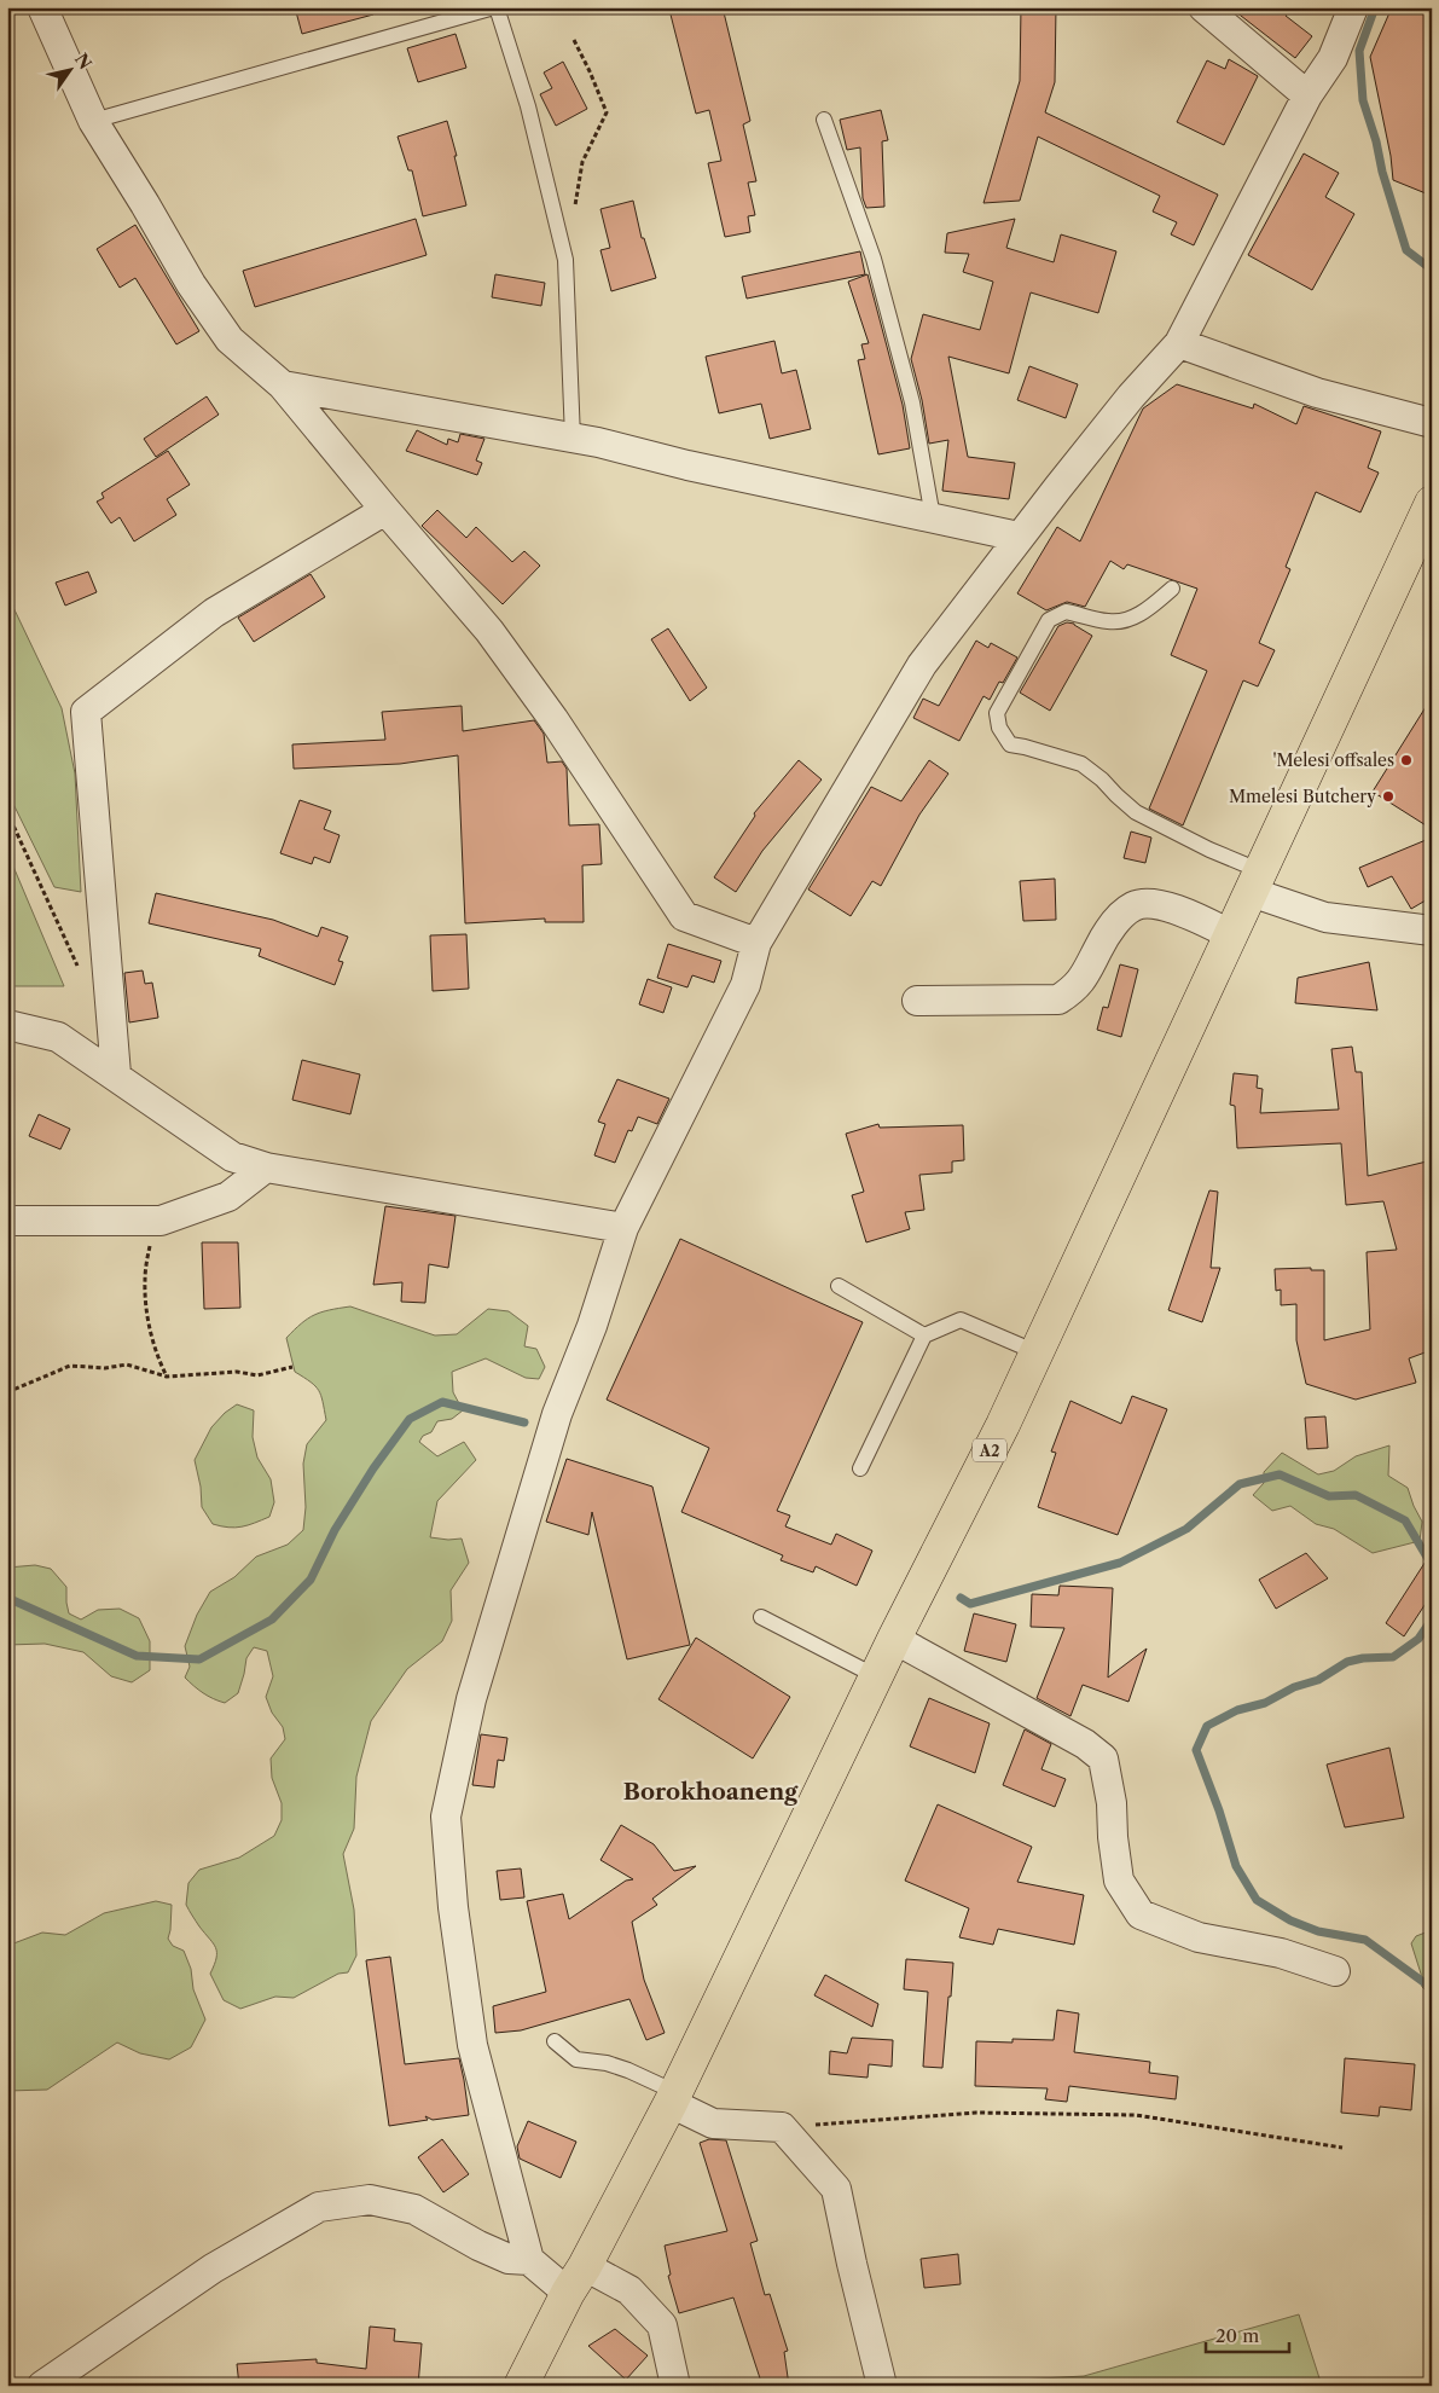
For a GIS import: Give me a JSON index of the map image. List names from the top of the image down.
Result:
{
  "streets": {
    "main road": ["A2"]
  },
  "districts": ["Borokhoaneng"],
  "places": ["'Melesi offsales", "Mmelesi Butchery"],
  "scale_bar": "20 m",
  "north": "top right"
}
